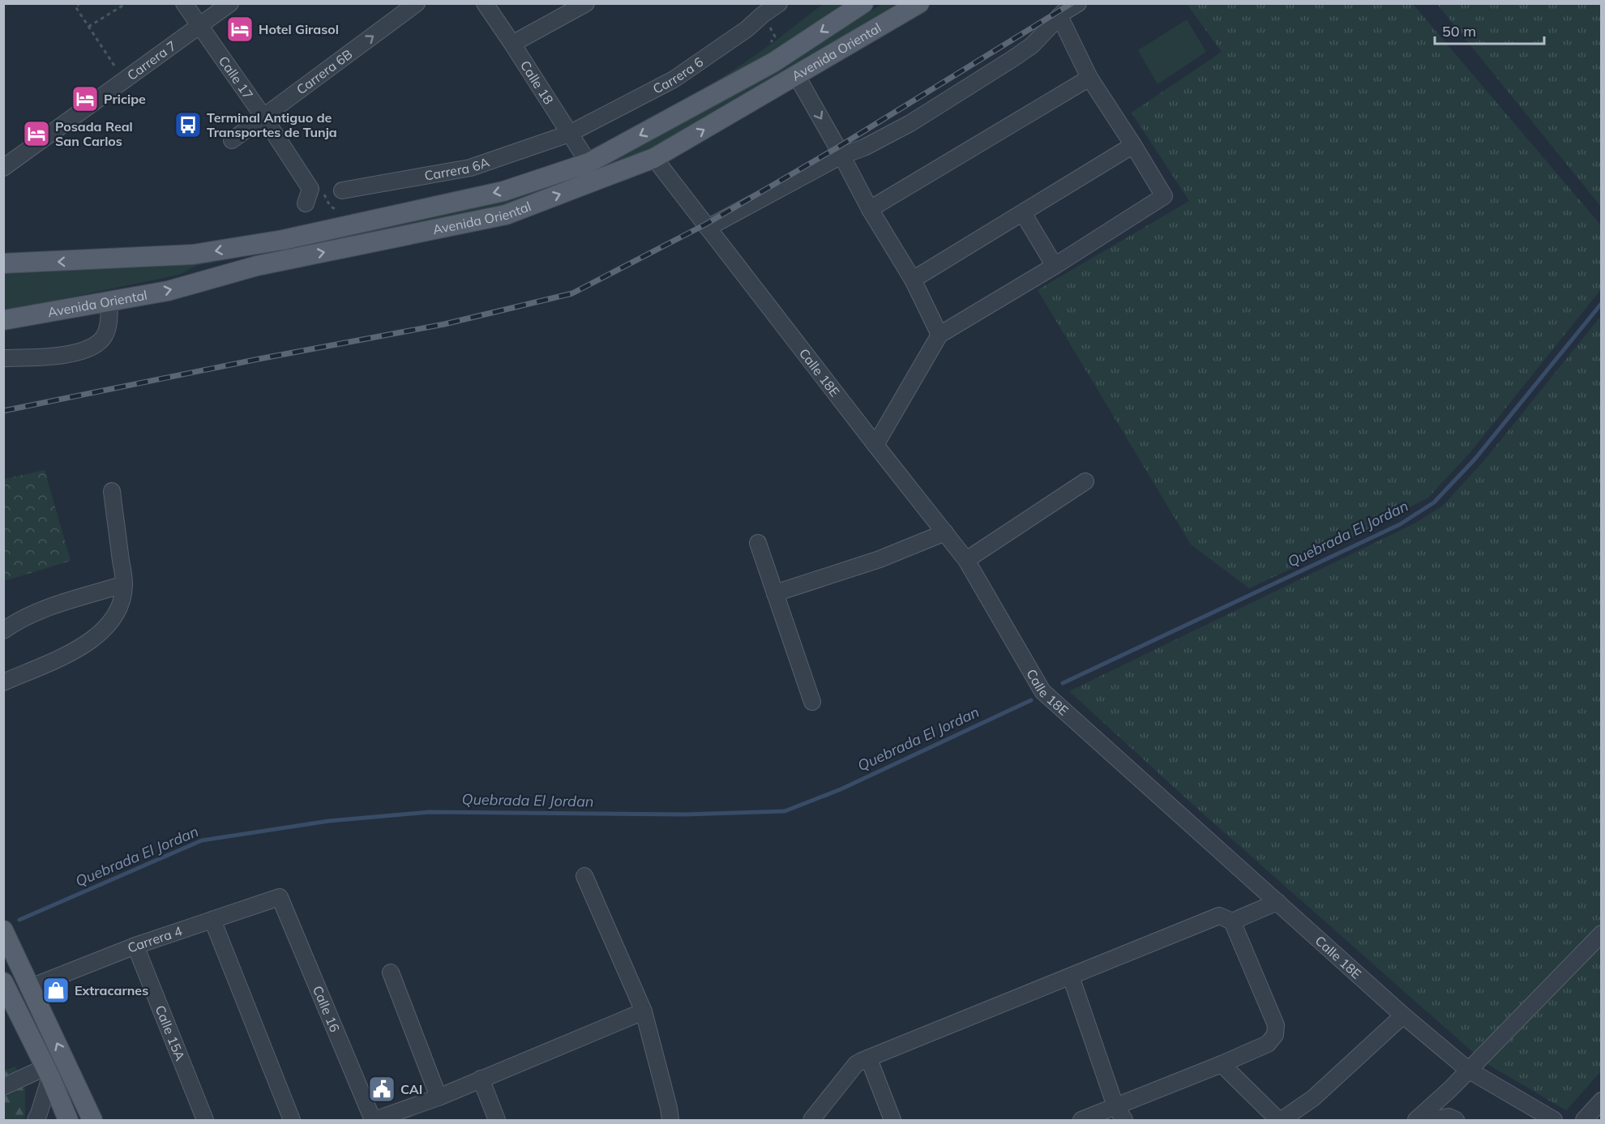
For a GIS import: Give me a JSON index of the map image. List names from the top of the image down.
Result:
{
  "streets": {
    "main road": ["Avenida Oriental"],
    "street": [
      "Carrera 7",
      "Carrera 6B",
      "Carrera 6",
      "Calle 17",
      "Calle 18",
      "Carrera 6A",
      "Calle 18E",
      "Carrera 4",
      "Calle 16",
      "Calle 15A"
    ]
  },
  "crossings": [
    ["Avenida Oriental", "Calle 18"],
    ["Avenida Oriental", "Calle 18E"],
    ["Carrera 7", "Calle 17"],
    ["Carrera 6B", "Calle 17"],
    ["Carrera 6", "Calle 18"],
    ["Carrera 6", "Carrera 6A"],
    ["Calle 18", "Carrera 6A"],
    ["Carrera 4", "Calle 16"],
    ["Carrera 4", "Calle 15A"]
  ],
  "one_way": ["Carrera 6B"],
  "water": ["Quebrada El Jordan"],
  "places": {
    "hotel": ["Hotel Girasol", "Pricipe", "Posada Real San Carlos"],
    "bus stop": ["Terminal Antiguo de Transportes de Tunja"],
    "shop": ["Extracarnes"],
    "public building": ["CAI"]
  },
  "scale_bar": "50 m"
}
